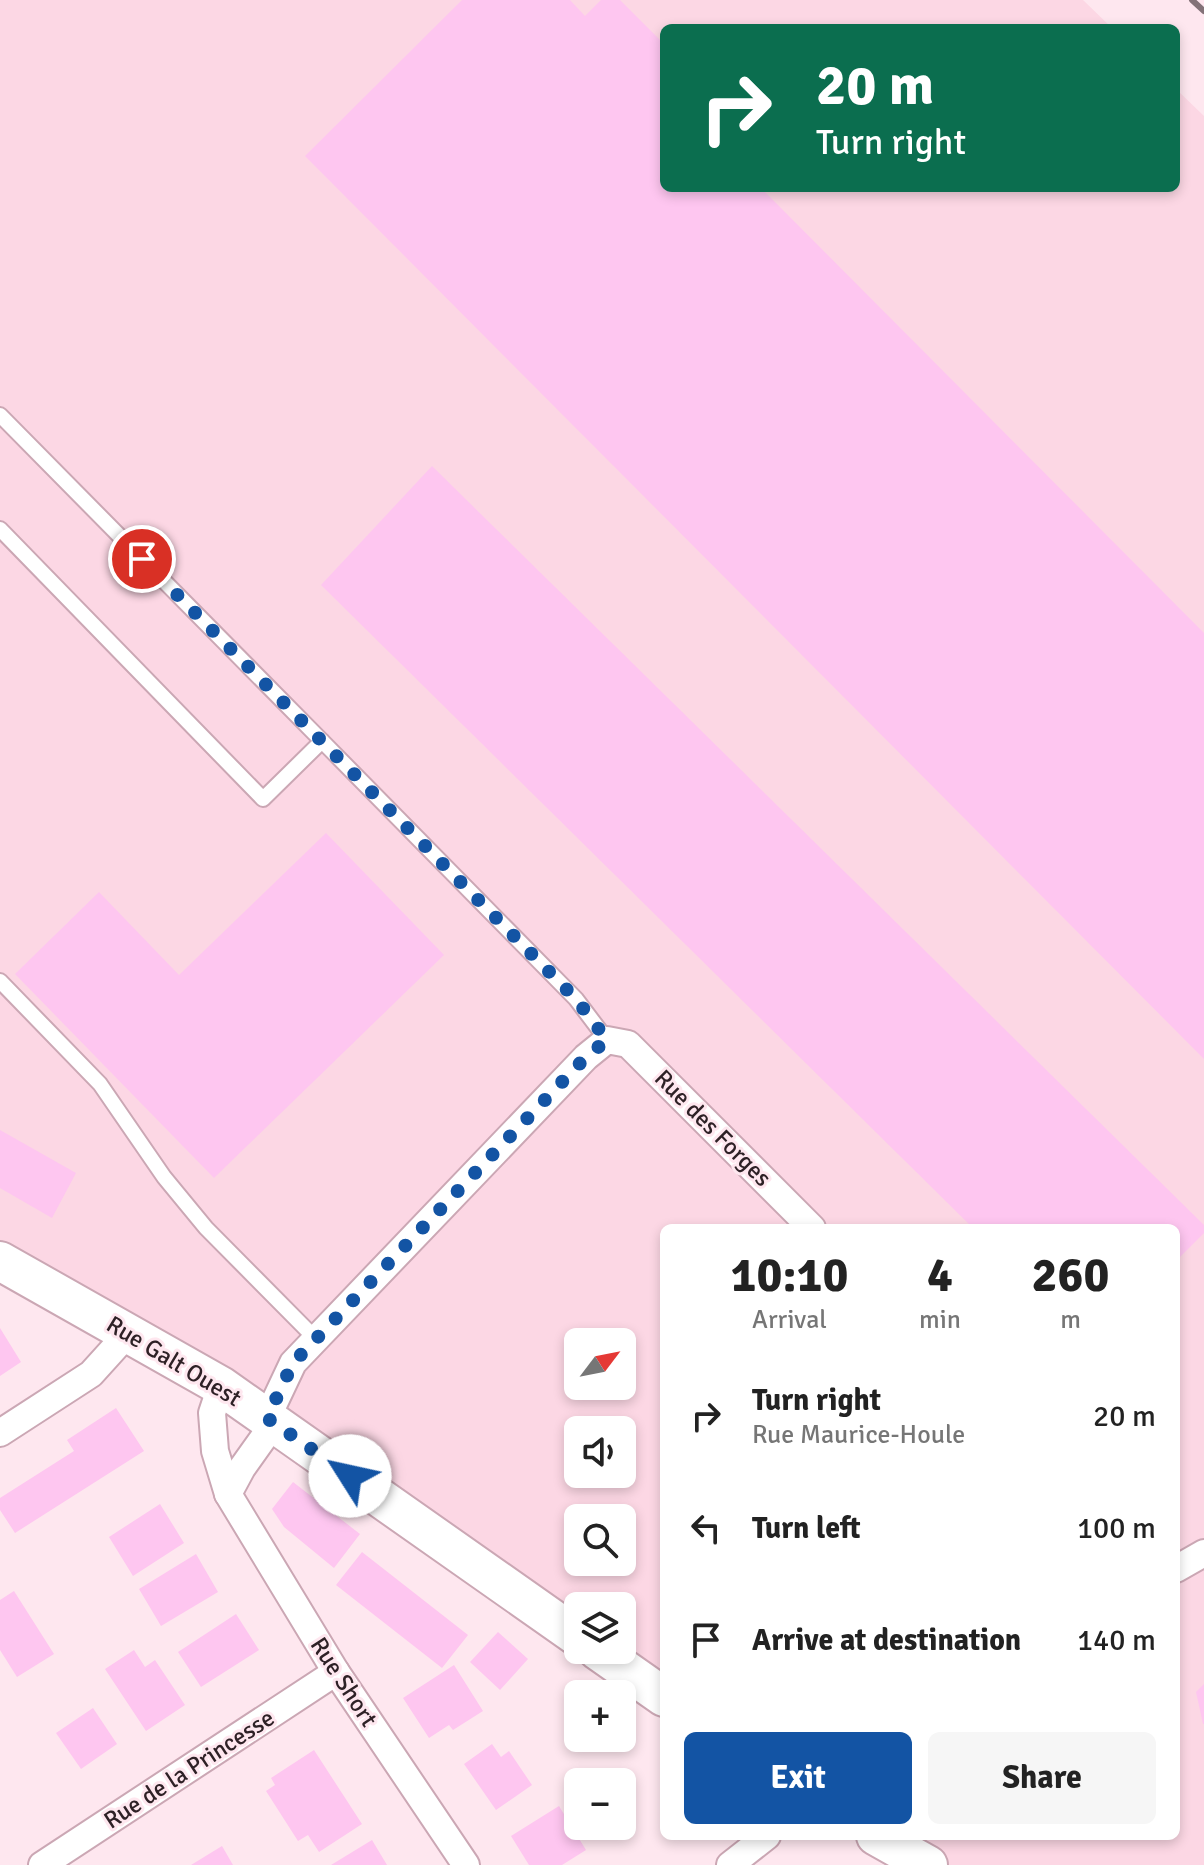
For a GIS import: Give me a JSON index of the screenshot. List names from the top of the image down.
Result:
{
  "streets": {
    "main road": ["Rue Galt Ouest"],
    "street": ["Rue des Forges", "Rue Short", "Rue de la Princesse"]
  },
  "crossings": [
    ["Rue Galt Ouest", "Rue Short"],
    ["Rue Short", "Rue de la Princesse"]
  ],
  "north": "top right",
  "page": {
    "turn": ["20 m", "Turn right"],
    "eta": [
      "10:10",
      "Arrival",
      "4",
      "min",
      "260",
      "m"
    ],
    "map_buttons": ["+", "−"],
    "list": [
      {
        "name": "Turn right",
        "note": "Rue Maurice-Houle",
        "value": "20 m"
      },
      {
        "name": "Turn left",
        "value": "100 m"
      },
      {
        "name": "Arrive at destination",
        "value": "140 m"
      }
    ],
    "buttons": ["Exit", "Share"]
  }
}
